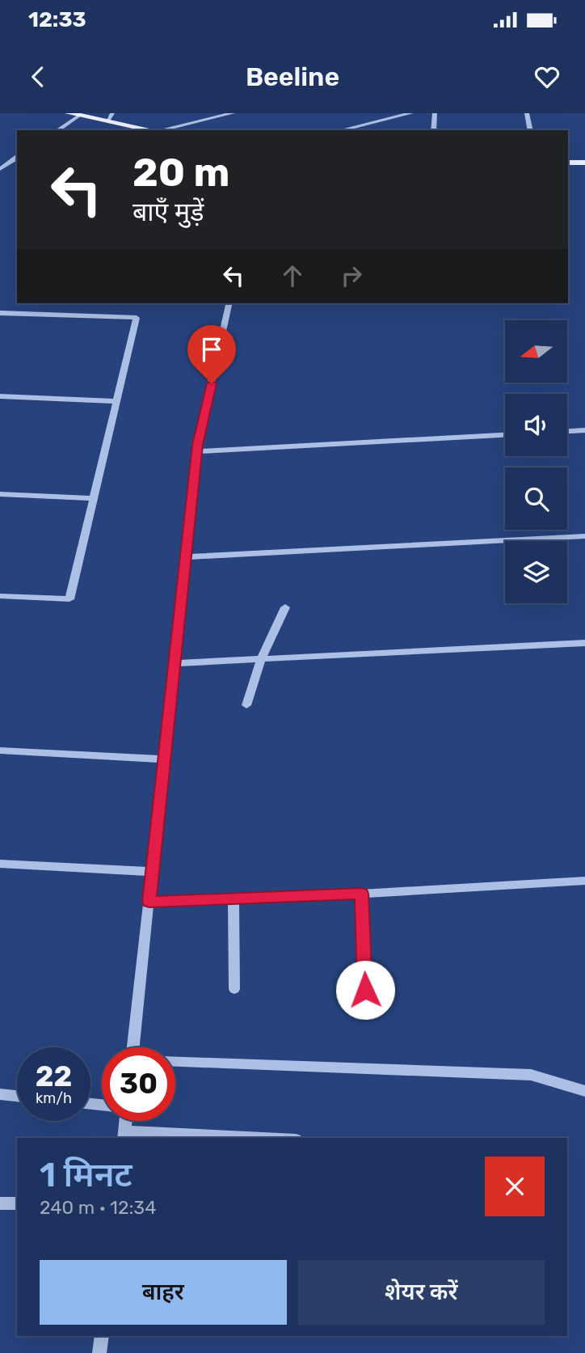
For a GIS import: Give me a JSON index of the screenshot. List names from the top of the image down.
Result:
{
  "north": "left",
  "page": {
    "status": "12:33",
    "header": "Beeline",
    "turn": ["20 m", "बाएँ मुड़ें"],
    "speed": "22 km/h",
    "limit": "30",
    "heading": ["1 मिनट", "240 m · 12:34"],
    "buttons": ["बाहर", "शेयर करें"]
  }
}
